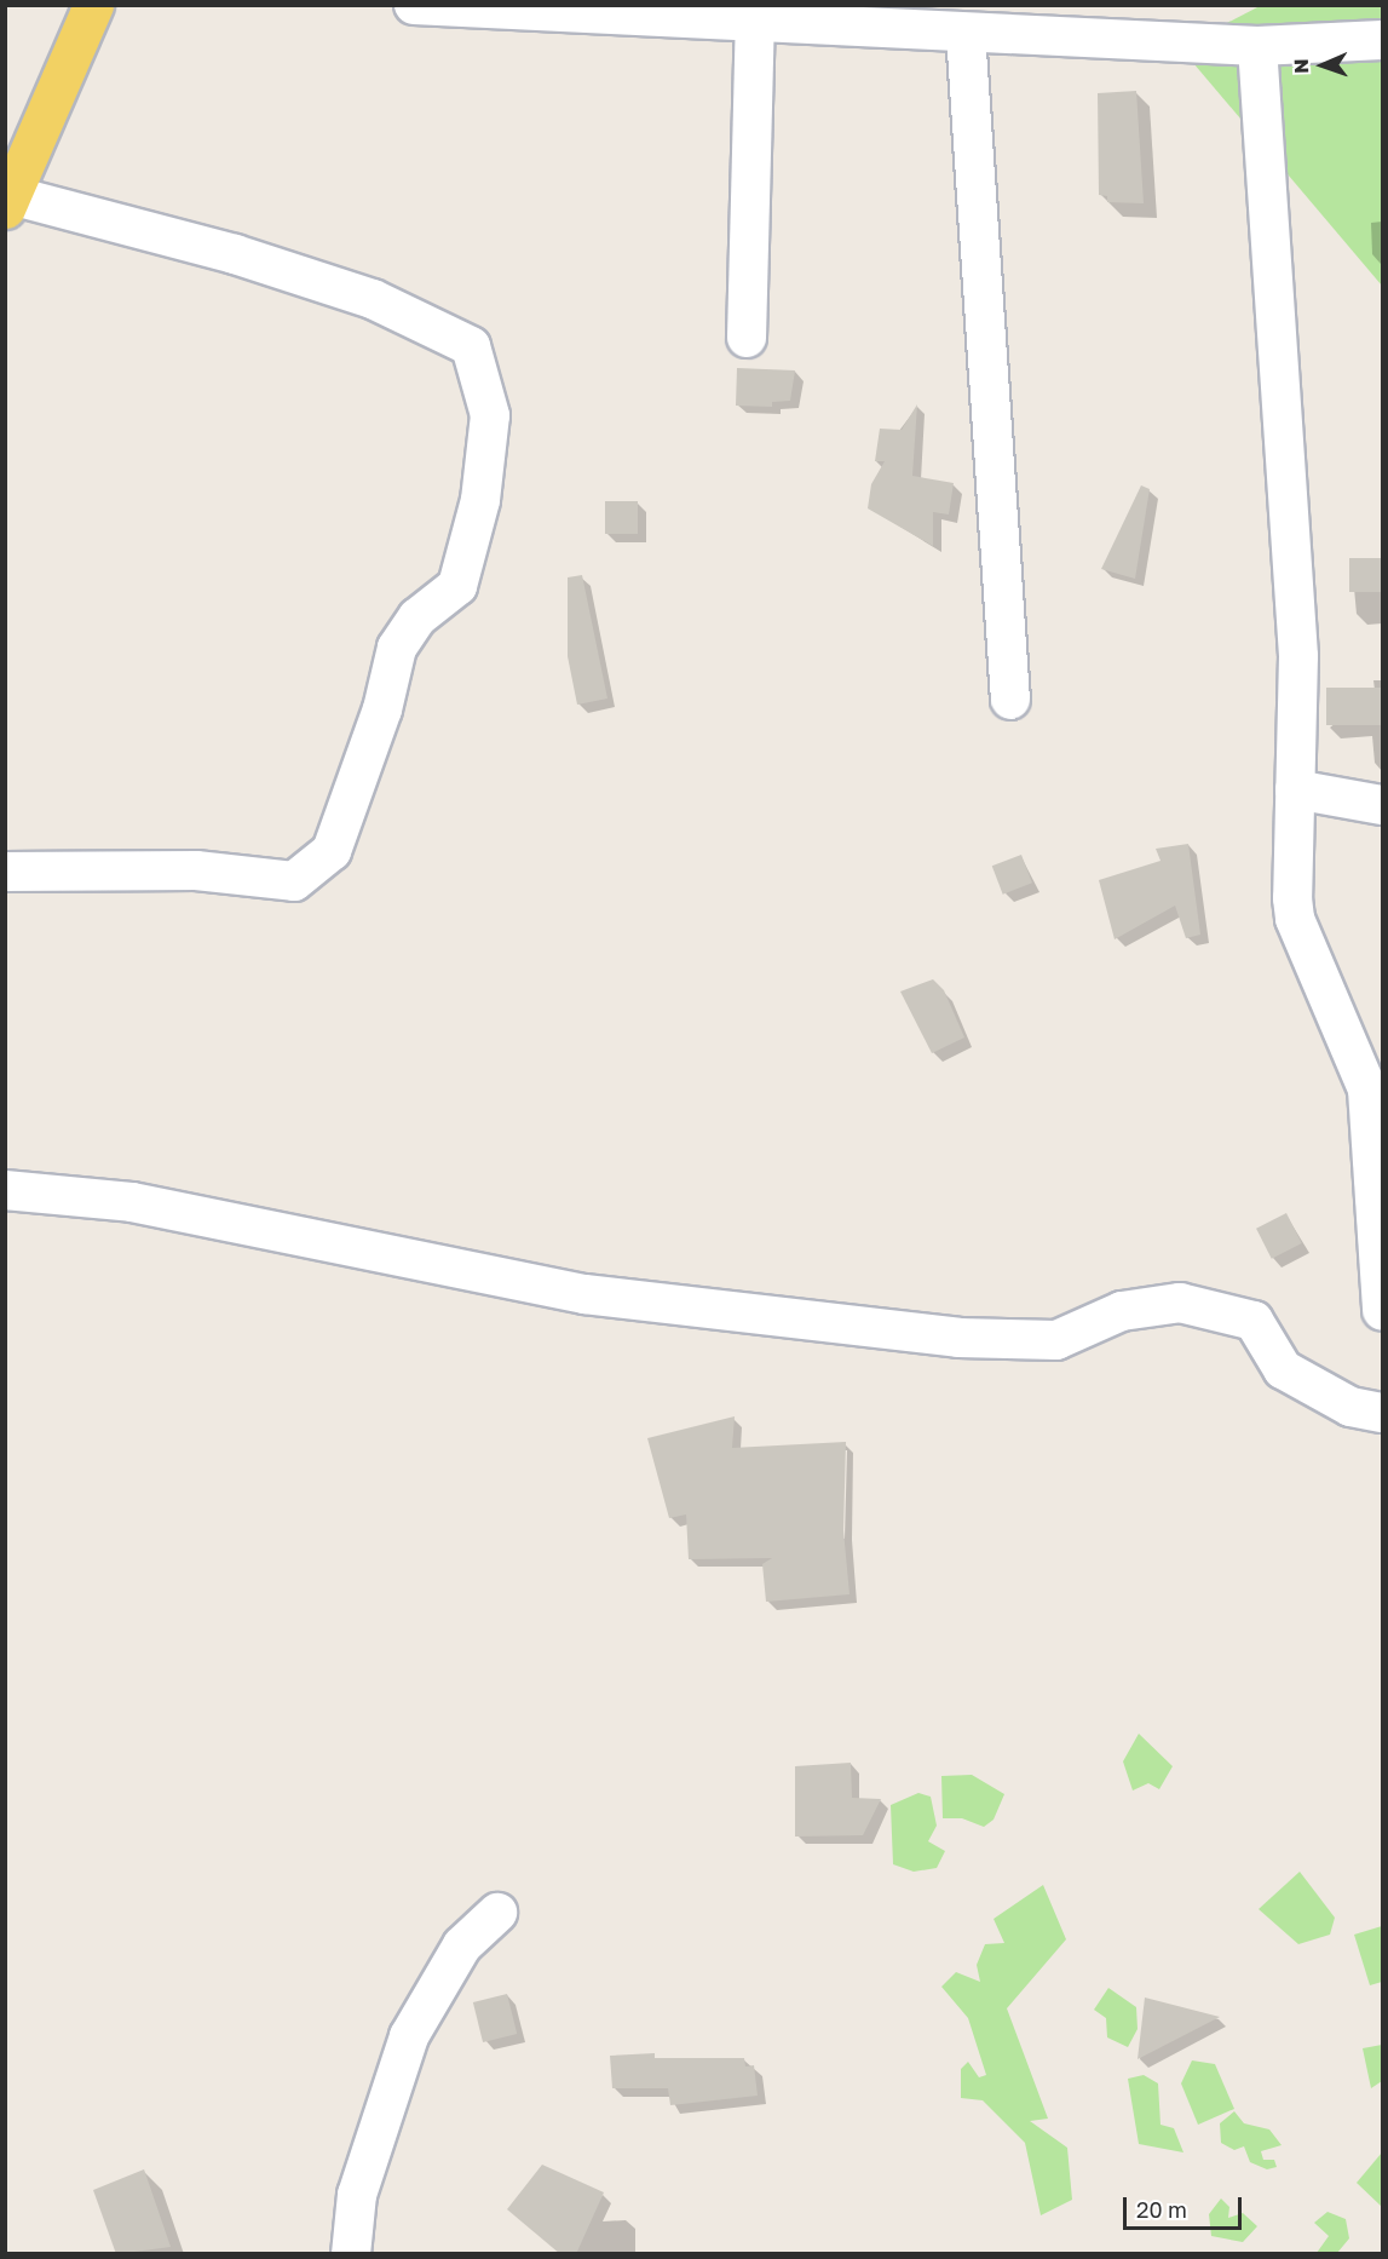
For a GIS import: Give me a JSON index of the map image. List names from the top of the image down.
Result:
{
  "scale_bar": "20 m",
  "north": "left"
}
